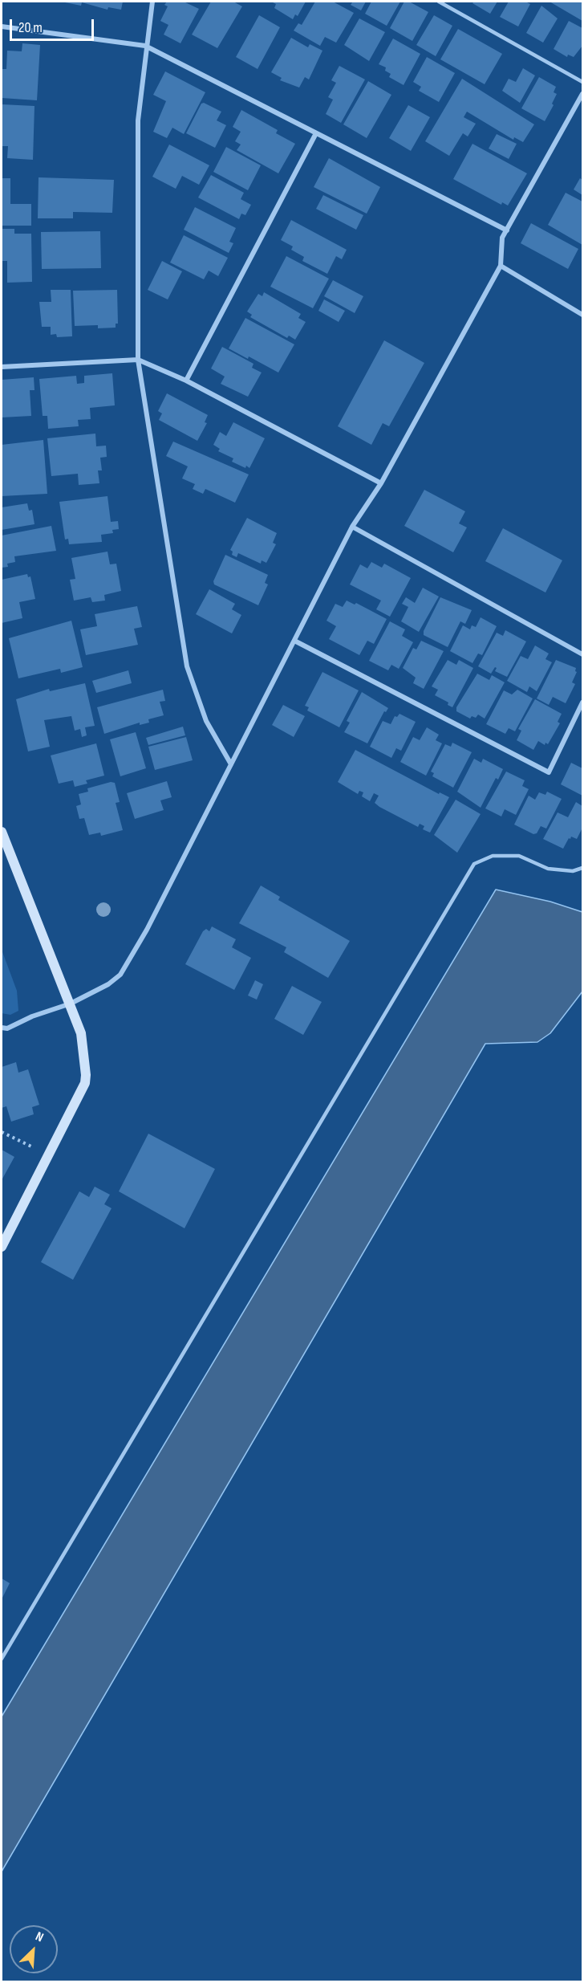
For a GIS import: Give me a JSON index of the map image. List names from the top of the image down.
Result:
{
  "scale_bar": "20 m",
  "north": "top right"
}
